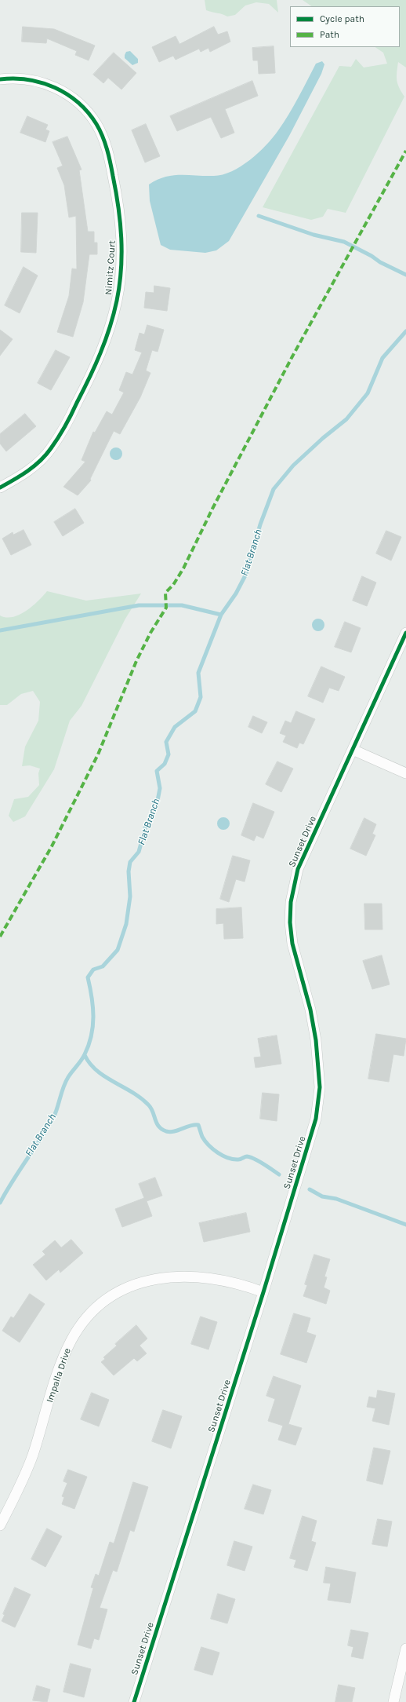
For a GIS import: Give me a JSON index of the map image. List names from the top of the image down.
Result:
{
  "streets": {
    "street": ["Nimitz Court", "Sunset Drive", "Impalla Drive"]
  },
  "crossings": [
    ["Sunset Drive", "Impalla Drive"]
  ],
  "water": ["Flat Branch"],
  "legend": ["Cycle path", "Path"]
}
